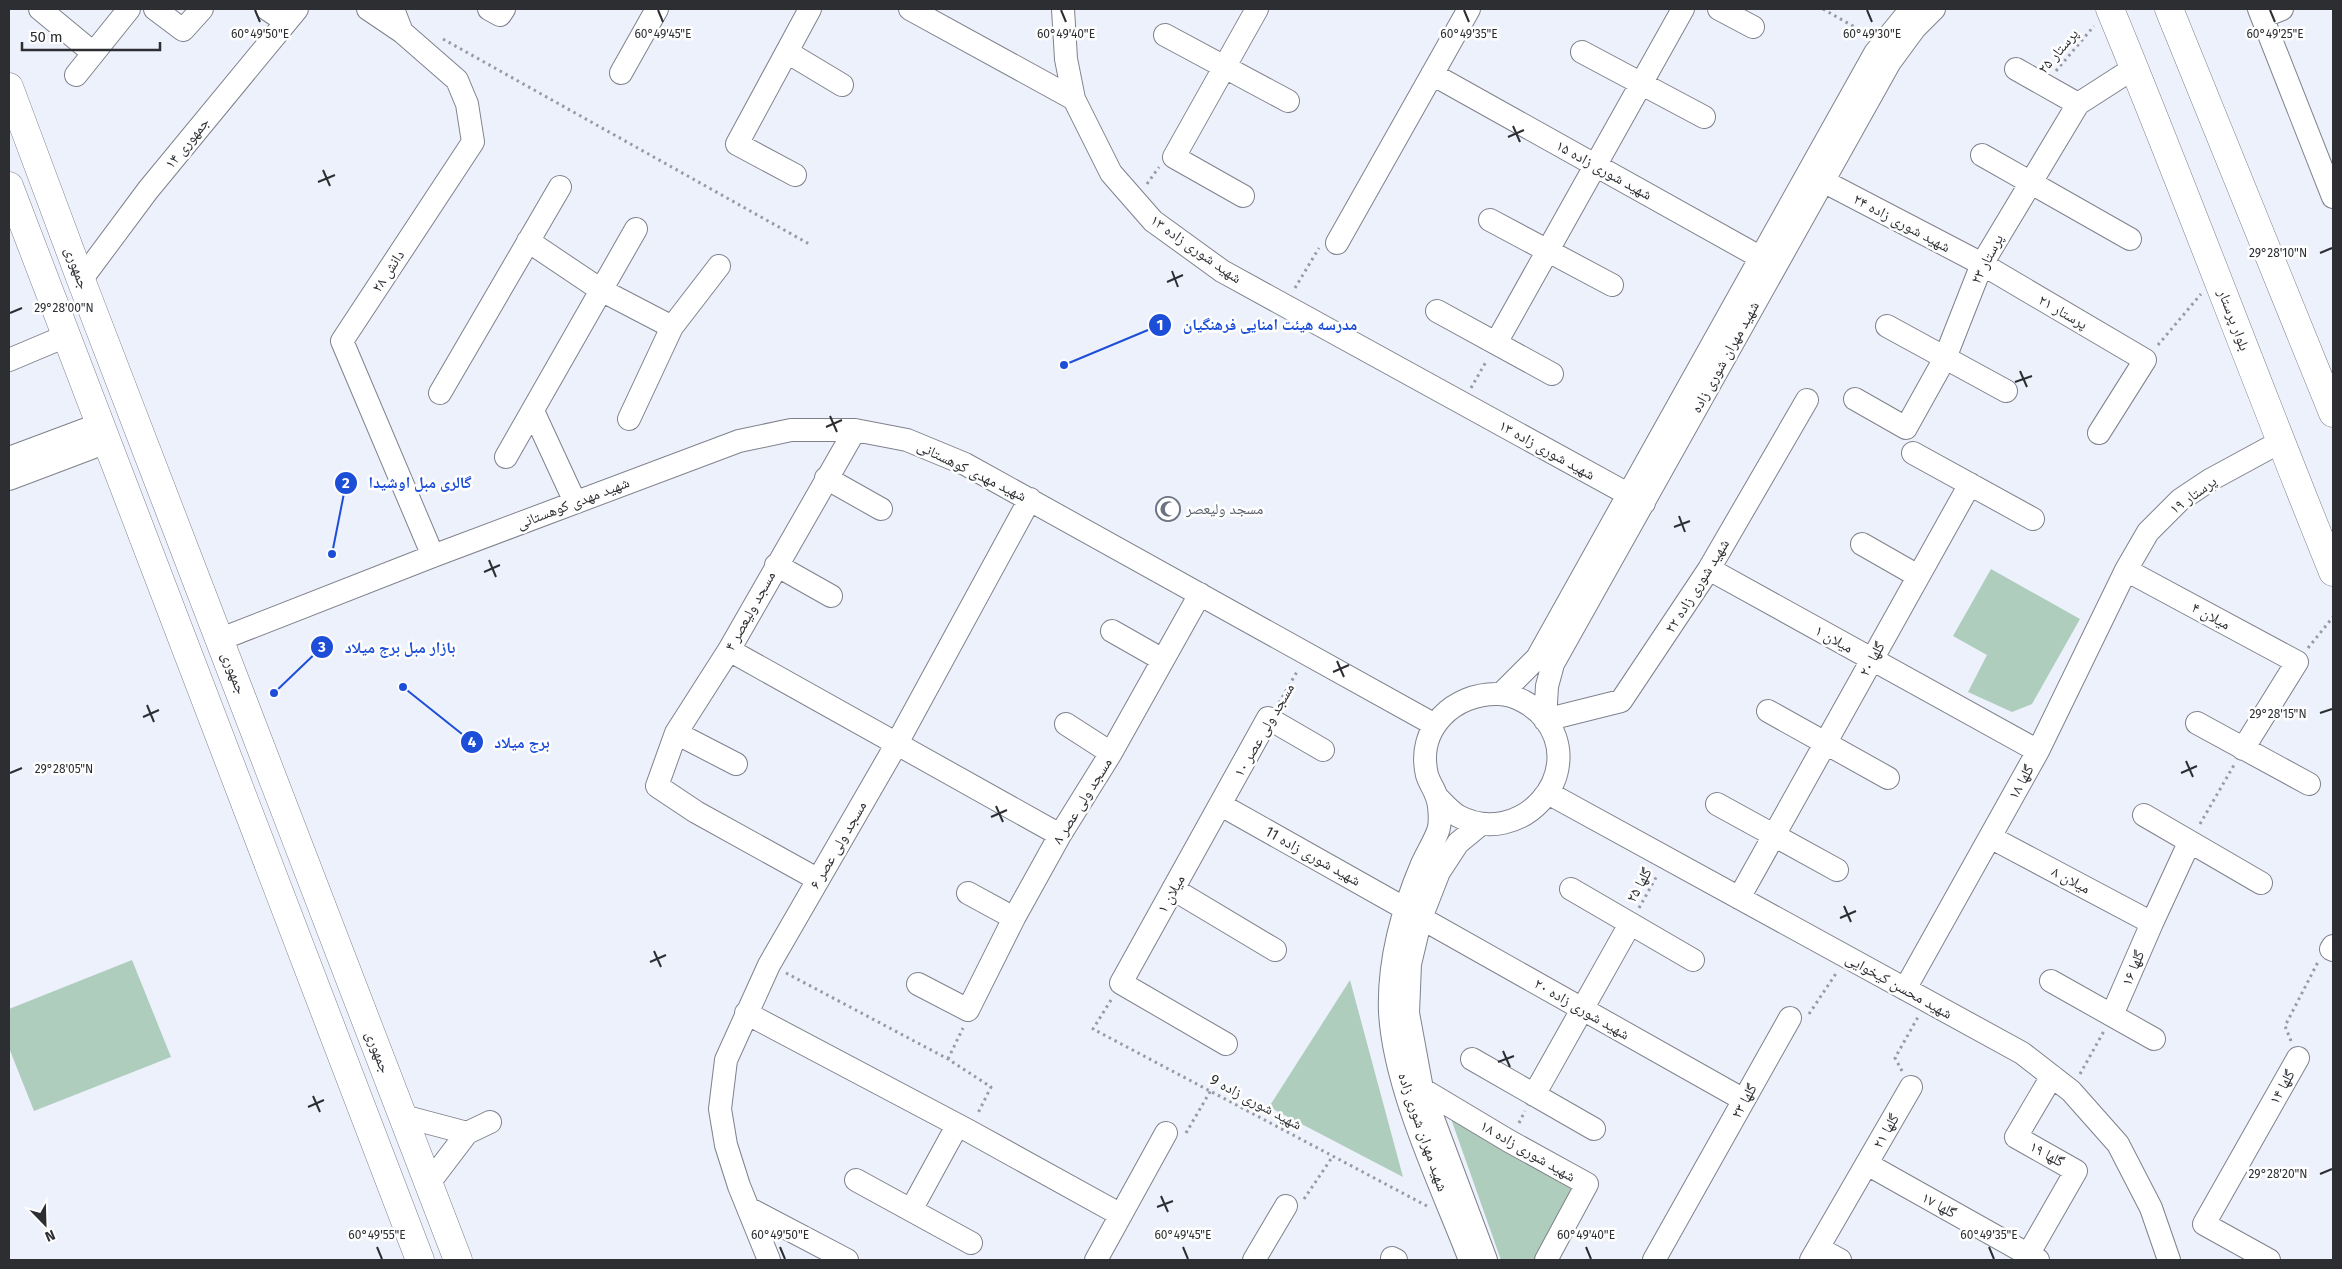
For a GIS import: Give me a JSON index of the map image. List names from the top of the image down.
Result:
{
  "streets": {
    "main road": ["جمهوری", "بلوار پرستار"],
    "street": [
      "جمهوری ۱۴",
      "شهید شوری زاده ۱۵",
      "شهید شوری زاده ۲۴",
      "شهید شوری زاده ۱۳",
      "پرستار ۲۳",
      "دانش ۲۸",
      "پرستار ۲۱",
      "شهید مهران شوری زاده",
      "شهید مهدی کوهستانی",
      "پرستار ۱۹",
      "شهید شوری زاده ۲۲",
      "مسجد ولیعصر ۴",
      "میلان ۴",
      "میلان ۱",
      "گلها ۲۰",
      "مسجد ولی عصر ۱۰",
      "گلها ۱۸",
      "مسجد ولی عصر ۸",
      "مسجد ولی عصر ۶",
      "شهید شوری زاده 11",
      "میلان ۸",
      "گلها ۱۶",
      "شهید محسن کیخوایی",
      "شهید شوری زاده ۲۰",
      "گلها ۱۴",
      "گلها ۲۳",
      "گلها ۲۱",
      "شهید شوری زاده ۱۸",
      "گلها ۱۹",
      "گلها ۱۷"
    ],
    "path": ["پرستار ۲۵", "گلها ۲۵", "شهید شوری زاده 9"]
  },
  "crossings": [
    ["پرستار ۲۵", "بلوار پرستار"],
    ["جمهوری ۱۴", "جمهوری"],
    ["شهید شوری زاده ۱۵", "شهید مهران شوری زاده"],
    ["شهید شوری زاده ۲۴", "پرستار ۲۳"],
    ["شهید شوری زاده ۲۴", "پرستار ۲۱"],
    ["شهید شوری زاده ۲۴", "شهید مهران شوری زاده"],
    ["شهید شوری زاده ۱۳", "شهید مهران شوری زاده"],
    ["پرستار ۲۳", "پرستار ۲۱"],
    ["پرستار ۲۳", "بلوار پرستار"],
    ["جمهوری", "شهید مهدی کوهستانی"],
    ["دانش ۲۸", "شهید مهدی کوهستانی"],
    ["بلوار پرستار", "پرستار ۱۹"],
    ["شهید مهران شوری زاده", "شهید مهدی کوهستانی"],
    ["شهید مهران شوری زاده", "شهید شوری زاده ۲۲"],
    ["شهید مهران شوری زاده", "شهید شوری زاده 11"],
    ["شهید مهران شوری زاده", "شهید محسن کیخوایی"],
    ["شهید مهران شوری زاده", "شهید شوری زاده ۲۰"],
    ["شهید مهران شوری زاده", "شهید شوری زاده 9"],
    ["شهید مهران شوری زاده", "شهید شوری زاده ۱۸"],
    ["شهید مهدی کوهستانی", "شهید شوری زاده ۲۲"],
    ["شهید مهدی کوهستانی", "مسجد ولیعصر ۴"],
    ["شهید مهدی کوهستانی", "مسجد ولی عصر ۱۰"],
    ["شهید مهدی کوهستانی", "مسجد ولی عصر ۸"],
    ["شهید مهدی کوهستانی", "مسجد ولی عصر ۶"],
    ["شهید مهدی کوهستانی", "شهید محسن کیخوایی"],
    ["پرستار ۱۹", "میلان ۴"],
    ["پرستار ۱۹", "گلها ۱۸"],
    ["شهید شوری زاده ۲۲", "میلان ۱"],
    ["شهید شوری زاده ۲۲", "شهید محسن کیخوایی"],
    ["مسجد ولیعصر ۴", "مسجد ولی عصر ۶"],
    ["میلان ۴", "گلها ۱۸"],
    ["میلان ۱", "گلها ۲۰"],
    ["میلان ۱", "مسجد ولی عصر ۱۰"],
    ["میلان ۱", "گلها ۱۸"],
    ["میلان ۱", "شهید شوری زاده 11"],
    ["میلان ۱", "شهید شوری زاده 9"],
    ["گلها ۲۰", "شهید محسن کیخوایی"],
    ["مسجد ولی عصر ۱۰", "شهید شوری زاده 11"],
    ["گلها ۱۸", "میلان ۸"],
    ["گلها ۱۸", "شهید محسن کیخوایی"],
    ["شهید شوری زاده 11", "شهید شوری زاده ۲۰"],
    ["میلان ۸", "گلها ۱۶"],
    ["گلها ۲۵", "شهید محسن کیخوایی"],
    ["شهید محسن کیخوایی", "گلها ۱۹"],
    ["شهید شوری زاده ۲۰", "گلها ۲۳"],
    ["گلها ۲۱", "گلها ۱۷"],
    ["گلها ۱۹", "گلها ۱۷"]
  ],
  "places": {
    "other": [
      "مدرسه هیئت امنایی فرهنگیان",
      "گالری مبل اوشیدا",
      "برج میلاد",
      "بازار مبل برج میلاد"
    ],
    "mosque": ["مسجد ولیعصر"]
  },
  "scale_bar": "50 m",
  "north": "bottom right",
  "coordinates": [
    "60°49'50\"E",
    "60°49'45\"E",
    "60°49'40\"E",
    "60°49'35\"E",
    "60°49'30\"E",
    "60°49'25\"E",
    "29°28'10\"N",
    "29°28'00\"N",
    "29°28'15\"N",
    "29°28'05\"N",
    "29°28'20\"N",
    "60°49'55\"E"
  ]
}
